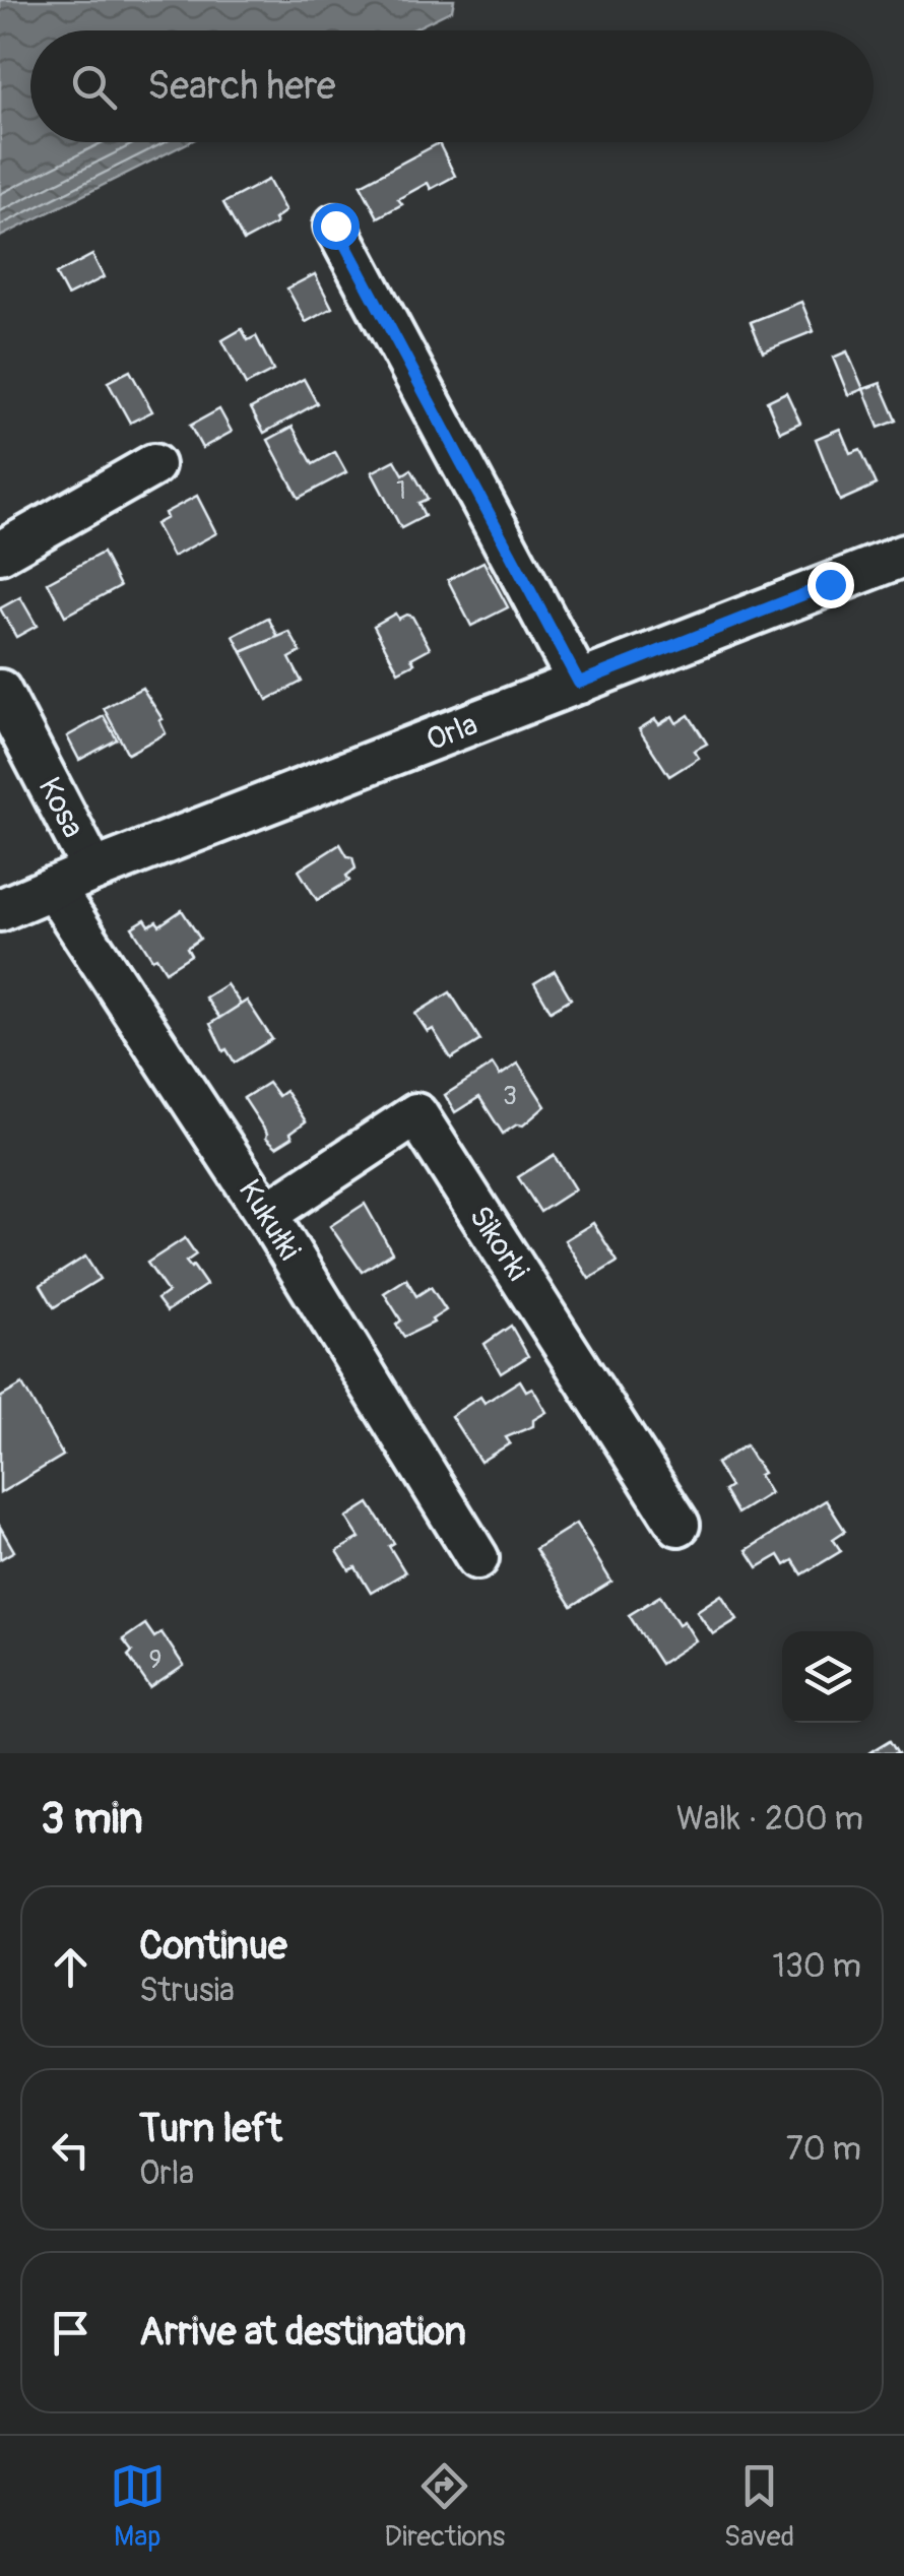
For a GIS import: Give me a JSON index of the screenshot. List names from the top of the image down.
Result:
{
  "streets": {
    "street": [
      "Orla",
      "Kosa",
      "Kukułki",
      "Sikorki"
    ]
  },
  "crossings": [
    ["Orla", "Kosa"],
    ["Orla", "Kukułki"],
    ["Kukułki", "Sikorki"]
  ],
  "house_numbers": ["1", "3", "9"],
  "page": {
    "search": "Search here",
    "heading": ["3 min", "Walk · 200 m"],
    "list": [
      ["Continue", "Strusia", "130 m"],
      ["Turn left", "Orla", "70 m"],
      "Arrive at destination"
    ],
    "nav": ["Map", "Directions", "Saved"]
  }
}
